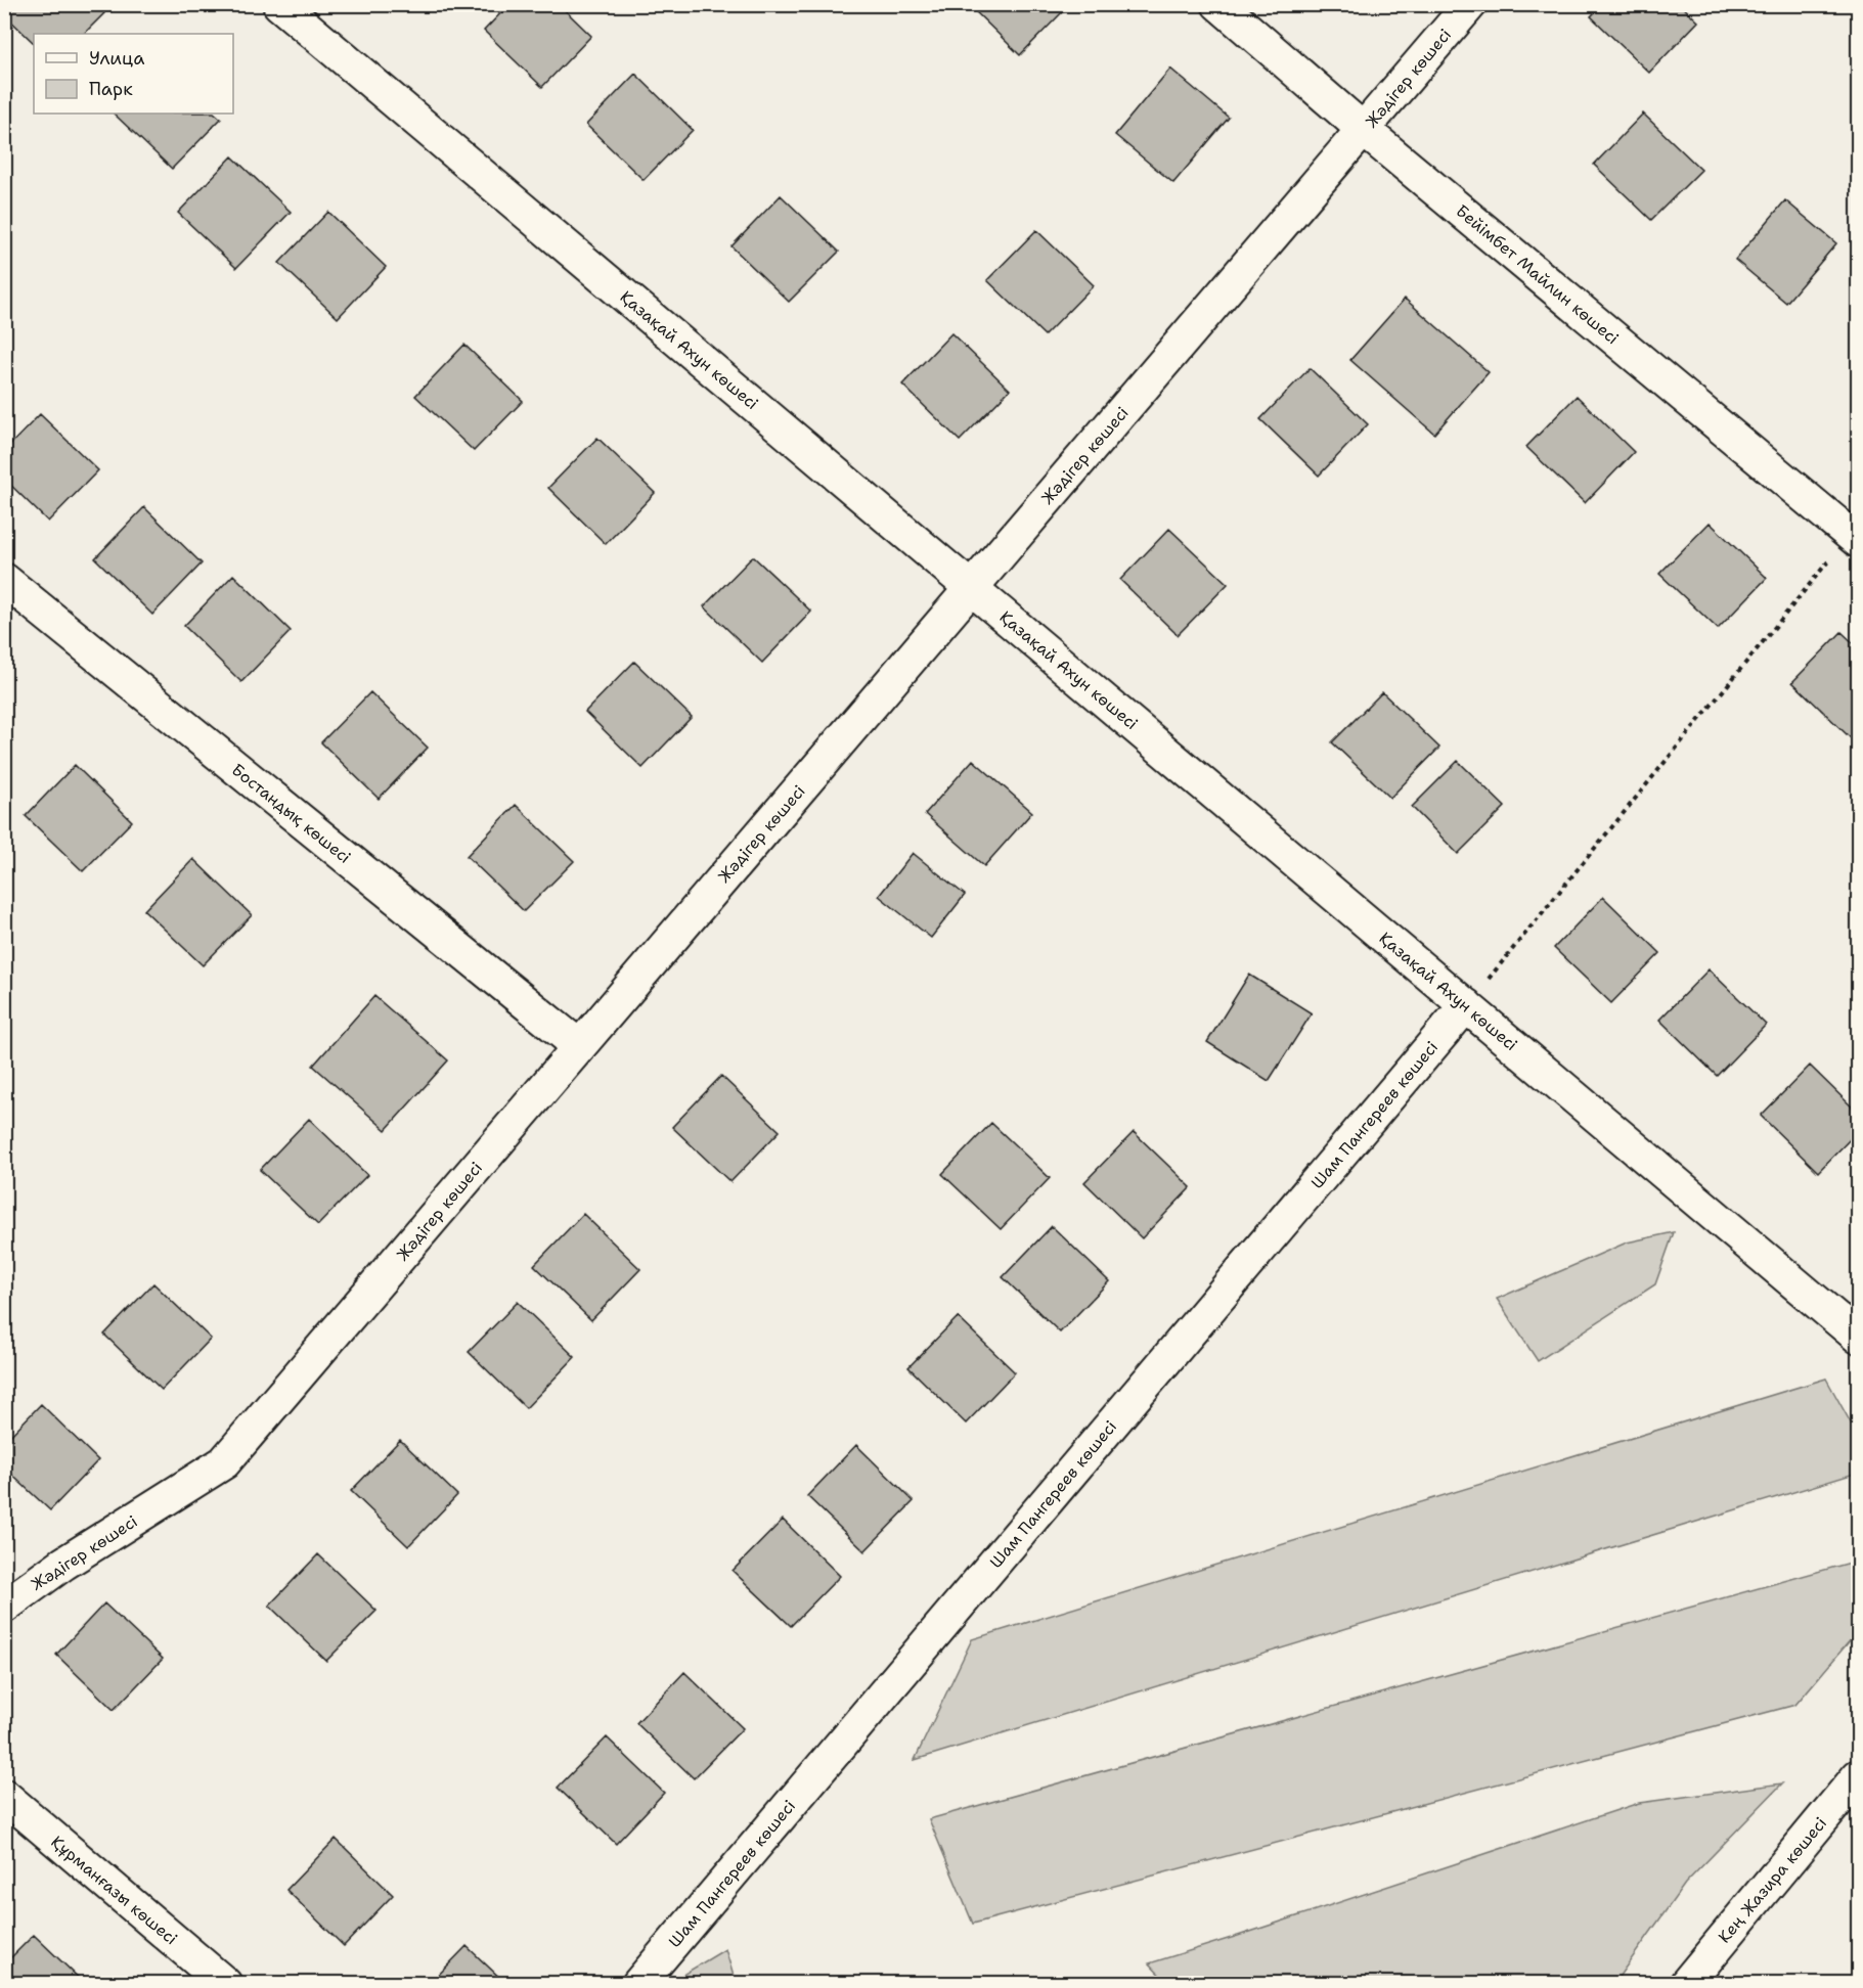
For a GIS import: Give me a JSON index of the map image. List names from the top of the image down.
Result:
{
  "streets": {
    "street": [
      "Жәдігер көшесі",
      "Бейімбет Майлин көшесі",
      "Қазақай Ахун көшесі",
      "Бостандық көшесі",
      "Шам Пангереев көшесі",
      "Кең Жазира көшесі",
      "Құрманғазы көшесі"
    ]
  },
  "crossings": [
    ["Жәдігер көшесі", "Бейімбет Майлин көшесі"],
    ["Жәдігер көшесі", "Қазақай Ахун көшесі"],
    ["Жәдігер көшесі", "Бостандық көшесі"],
    ["Қазақай Ахун көшесі", "Шам Пангереев көшесі"]
  ],
  "legend": ["Улица", "Парк"]
}
